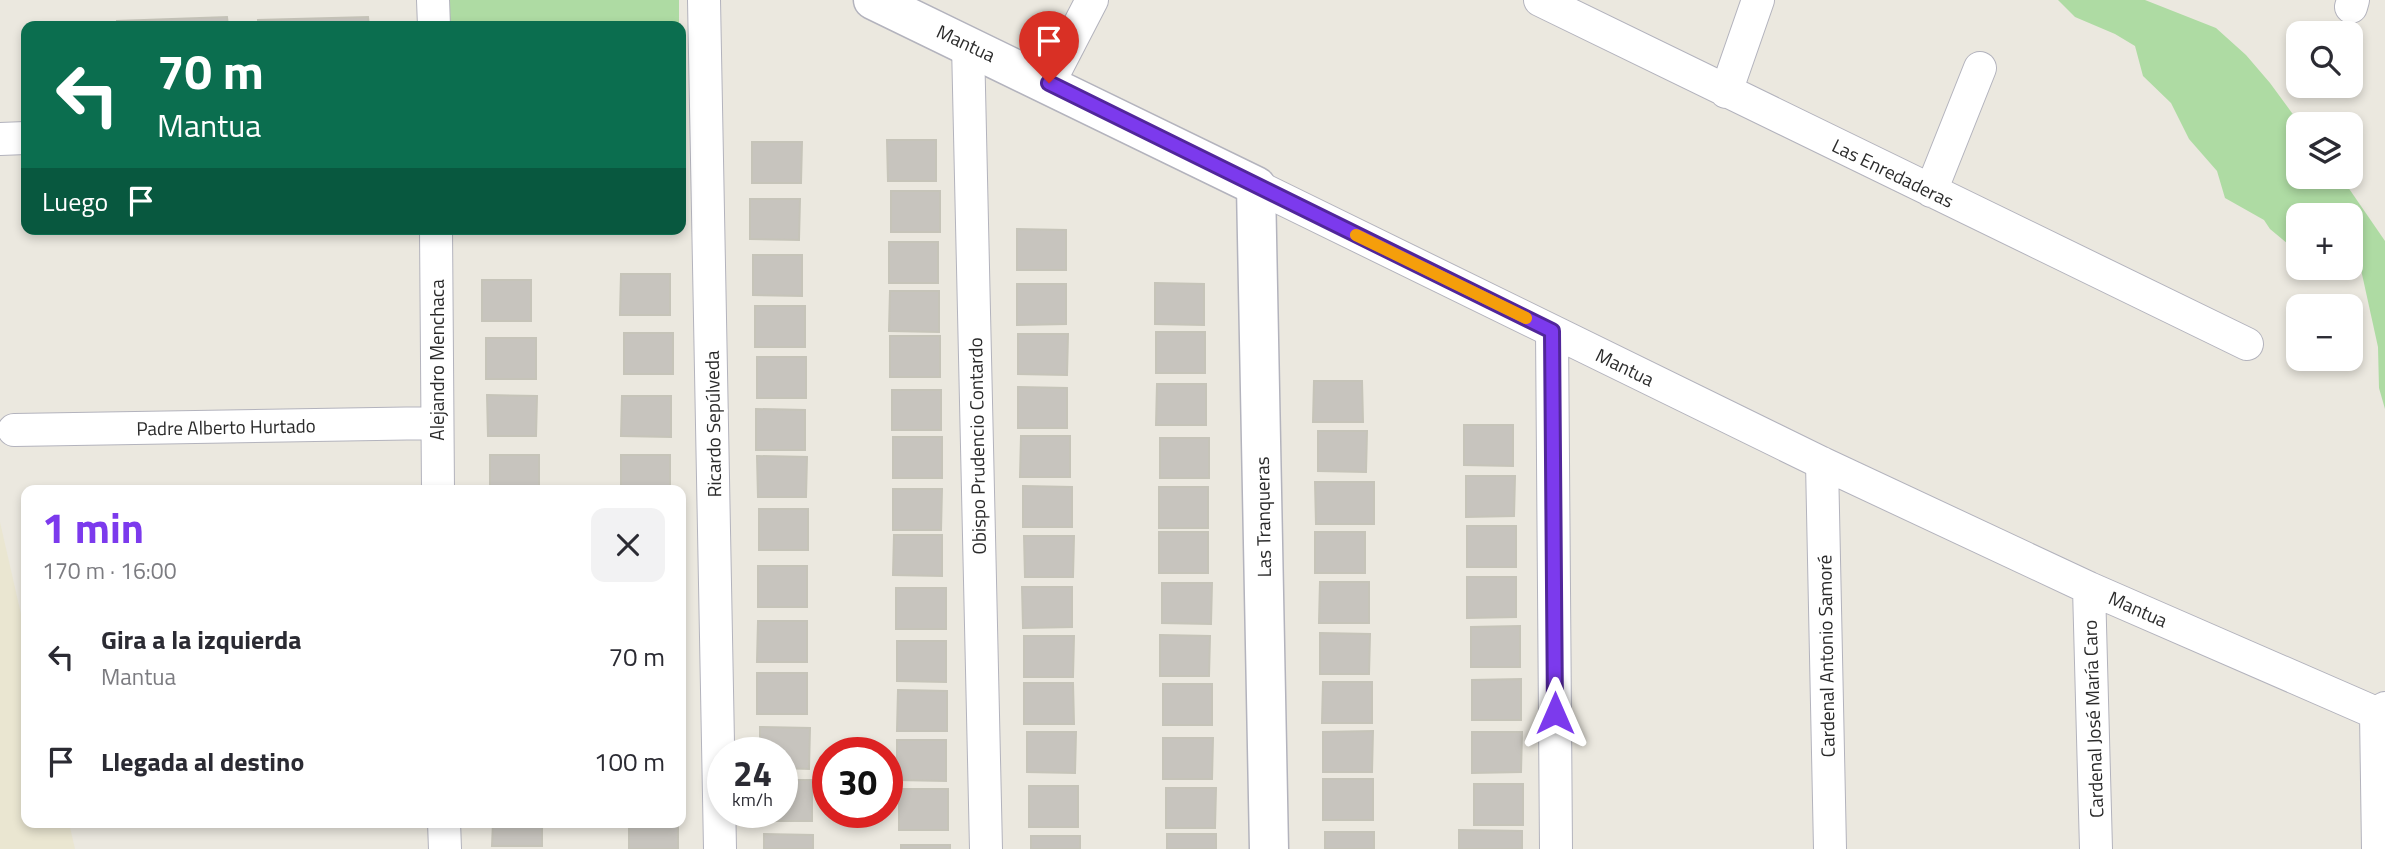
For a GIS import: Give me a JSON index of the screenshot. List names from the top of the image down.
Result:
{
  "streets": {
    "street": [
      "Mantua",
      "Las Enredaderas",
      "Alejandro Menchaca",
      "Ricardo Sepúlveda",
      "Padre Alberto Hurtado",
      "Obispo Prudencio Contardo",
      "Las Tranqueras",
      "Cardenal Antonio Samoré",
      "Cardenal José María Caro"
    ]
  },
  "crossings": [
    ["Mantua", "Obispo Prudencio Contardo"],
    ["Mantua", "Las Tranqueras"],
    ["Mantua", "Cardenal Antonio Samoré"],
    ["Mantua", "Cardenal José María Caro"],
    ["Alejandro Menchaca", "Padre Alberto Hurtado"]
  ],
  "page": {
    "map_buttons": ["+", "−"],
    "turn": ["70 m", "Mantua"],
    "then": "Luego",
    "heading": ["1 min", "170 m · 16:00"],
    "list": [
      {
        "name": "Gira a la izquierda",
        "note": "Mantua",
        "value": "70 m"
      },
      {
        "name": "Llegada al destino",
        "value": "100 m"
      }
    ],
    "speed": "24 km/h",
    "limit": "30"
  }
}
